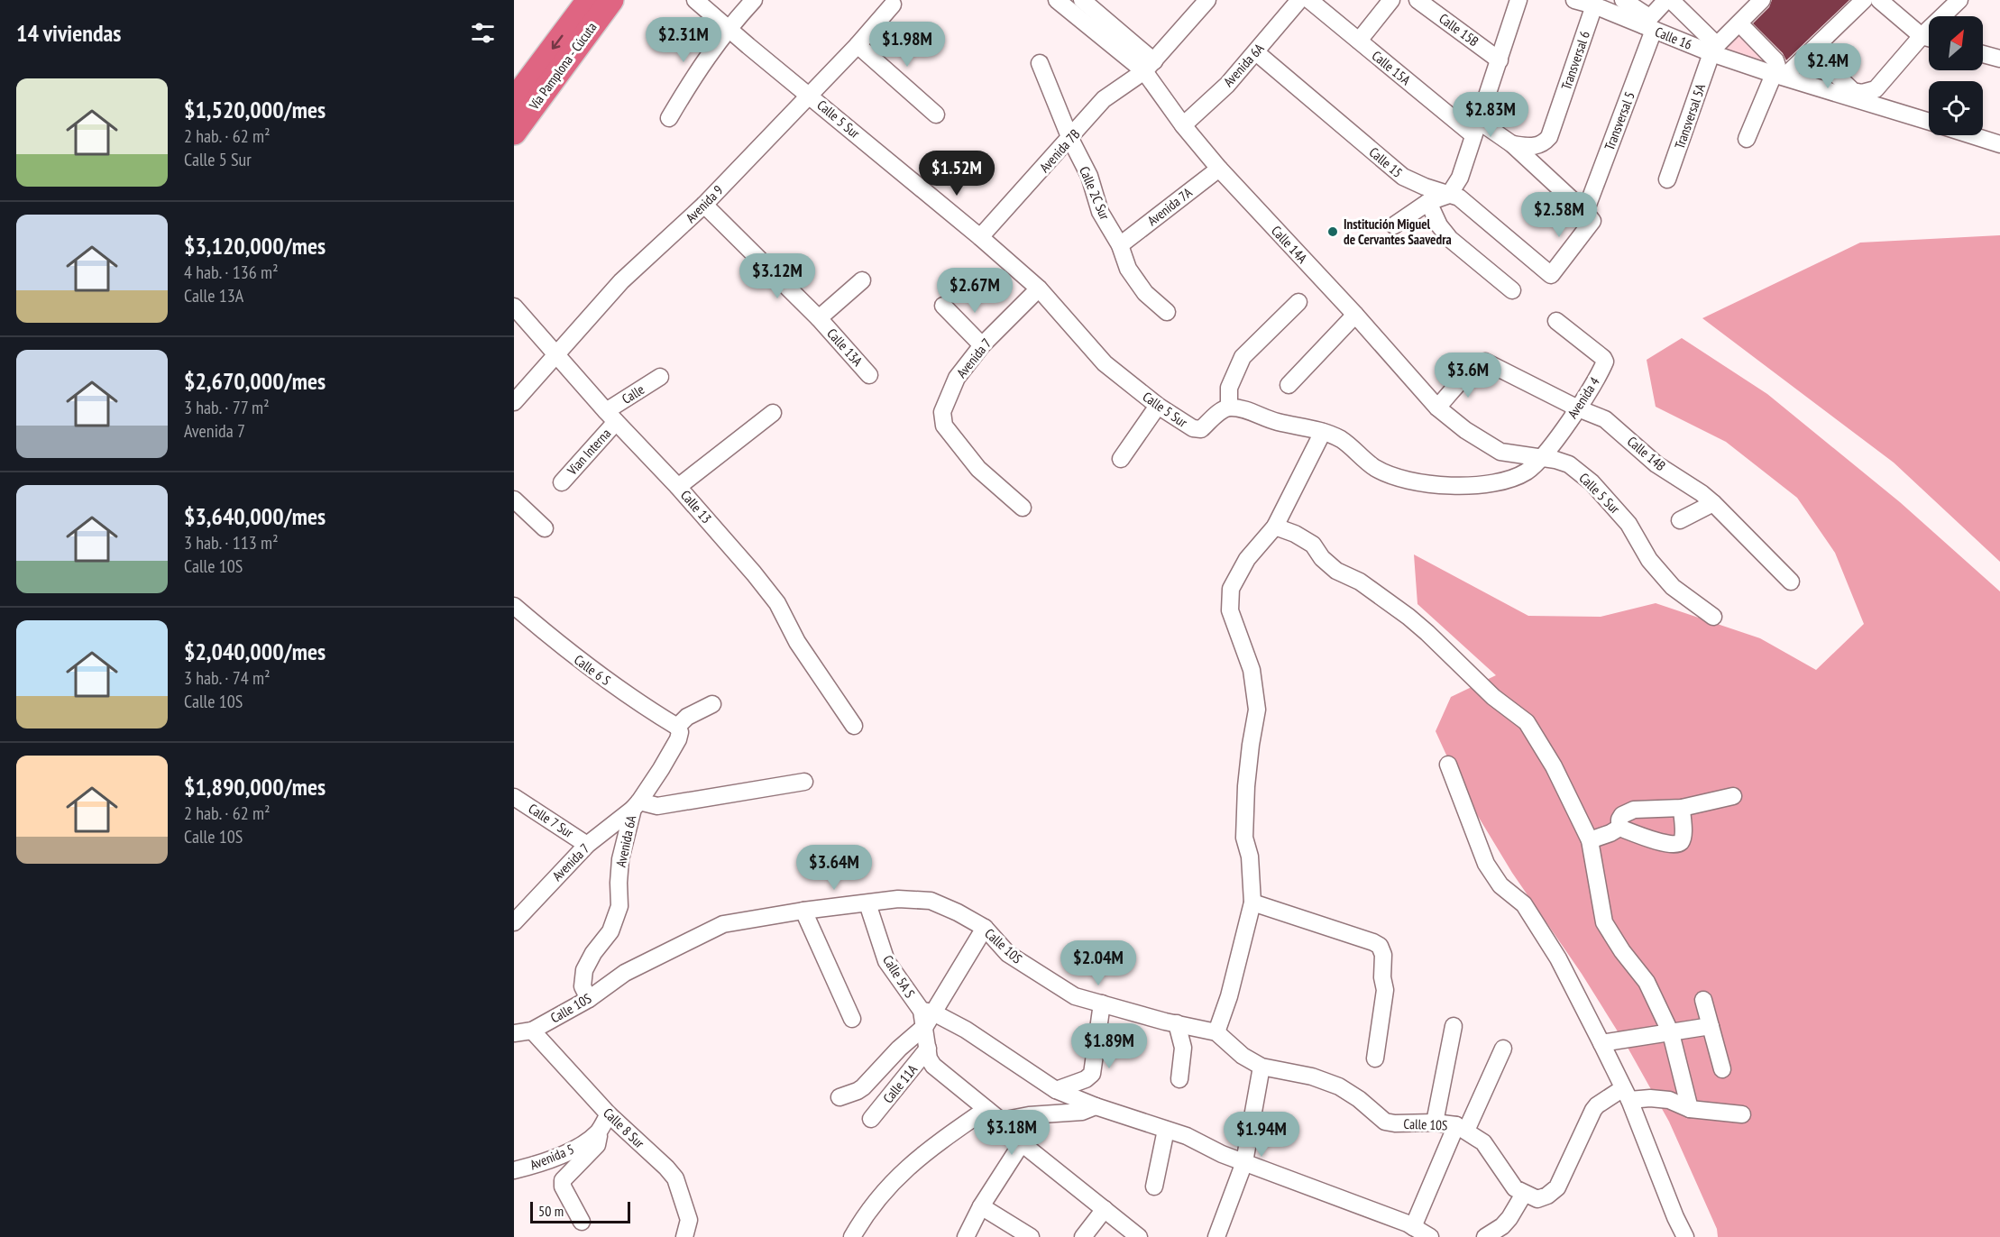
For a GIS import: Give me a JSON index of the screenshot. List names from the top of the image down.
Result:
{
  "streets": {
    "highway": ["Vía Pamplona - Cúcuta"],
    "street": [
      "Calle 15B",
      "Calle 16",
      "Transversal 6",
      "Avenida 6A",
      "Calle 15A",
      "Transversal 5A",
      "Calle 5 Sur",
      "Transversal 5",
      "Avenida 7B",
      "Calle 15",
      "Calle 2C Sur",
      "Avenida 9",
      "Avenida 7A",
      "Calle 14A",
      "Calle 13A",
      "Avenida 7",
      "Calle",
      "Avenida 4",
      "Vian Interna",
      "Calle 14B",
      "Calle 13",
      "Calle 6 S",
      "Calle 7 Sur",
      "Calle 10S",
      "Calle 5A S",
      "Calle 11A",
      "Calle 8 Sur",
      "Avenida 5"
    ]
  },
  "crossings": [
    ["Calle 16", "Transversal 6"],
    ["Calle 16", "Transversal 5A"],
    ["Calle 16", "Transversal 5"],
    ["Transversal 6", "Calle 15A"],
    ["Avenida 6A", "Calle 15"],
    ["Avenida 6A", "Calle 14A"],
    ["Avenida 6A", "Avenida 7"],
    ["Avenida 6A", "Calle 6 S"],
    ["Avenida 6A", "Calle 10S"],
    ["Calle 15A", "Transversal 5"],
    ["Calle 15A", "Calle 15"],
    ["Calle 5 Sur", "Avenida 7B"],
    ["Calle 5 Sur", "Avenida 9"],
    ["Calle 5 Sur", "Calle 14A"],
    ["Calle 5 Sur", "Avenida 7"],
    ["Calle 5 Sur", "Avenida 4"],
    ["Transversal 5", "Calle 15"],
    ["Avenida 7B", "Calle 2C Sur"],
    ["Avenida 7B", "Calle 14A"],
    ["Calle 2C Sur", "Avenida 7A"],
    ["Avenida 9", "Calle 13A"],
    ["Avenida 9", "Calle 13"],
    ["Avenida 7A", "Calle 14A"],
    ["Calle 14A", "Avenida 4"],
    ["Calle 14A", "Calle 14B"],
    ["Avenida 7", "Calle 7 Sur"],
    ["Calle", "Vian Interna"],
    ["Calle", "Calle 13"],
    ["Avenida 4", "Calle 14B"],
    ["Vian Interna", "Calle 13"],
    ["Calle 10S", "Calle 5A S"],
    ["Calle 10S", "Calle 8 Sur"],
    ["Calle 5A S", "Calle 11A"],
    ["Calle 8 Sur", "Avenida 5"]
  ],
  "places": ["Institución Miguel de Cervantes Saavedra"],
  "scale_bar": "50 m",
  "north": "top right",
  "page": {
    "heading": "14 viviendas",
    "price": [
      "$2.31M",
      "$1.98M",
      "$2.4M",
      "$2.83M",
      "$1.52M",
      "$2.58M",
      "$3.12M",
      "$2.67M",
      "$3.6M",
      "$3.64M",
      "$2.04M",
      "$1.89M",
      "$3.18M",
      "$1.94M"
    ],
    "list": [
      {
        "name": "$1,520,000/mes",
        "note": "2 hab. · 62 m² · Calle 5 Sur"
      },
      {
        "name": "$3,120,000/mes",
        "note": "4 hab. · 136 m² · Calle 13A"
      },
      {
        "name": "$2,670,000/mes",
        "note": "3 hab. · 77 m² · Avenida 7"
      },
      {
        "name": "$3,640,000/mes",
        "note": "3 hab. · 113 m² · Calle 10S"
      },
      {
        "name": "$2,040,000/mes",
        "note": "3 hab. · 74 m² · Calle 10S"
      },
      {
        "name": "$1,890,000/mes",
        "note": "2 hab. · 62 m² · Calle 10S"
      }
    ],
    "scale": "50 m"
  }
}
